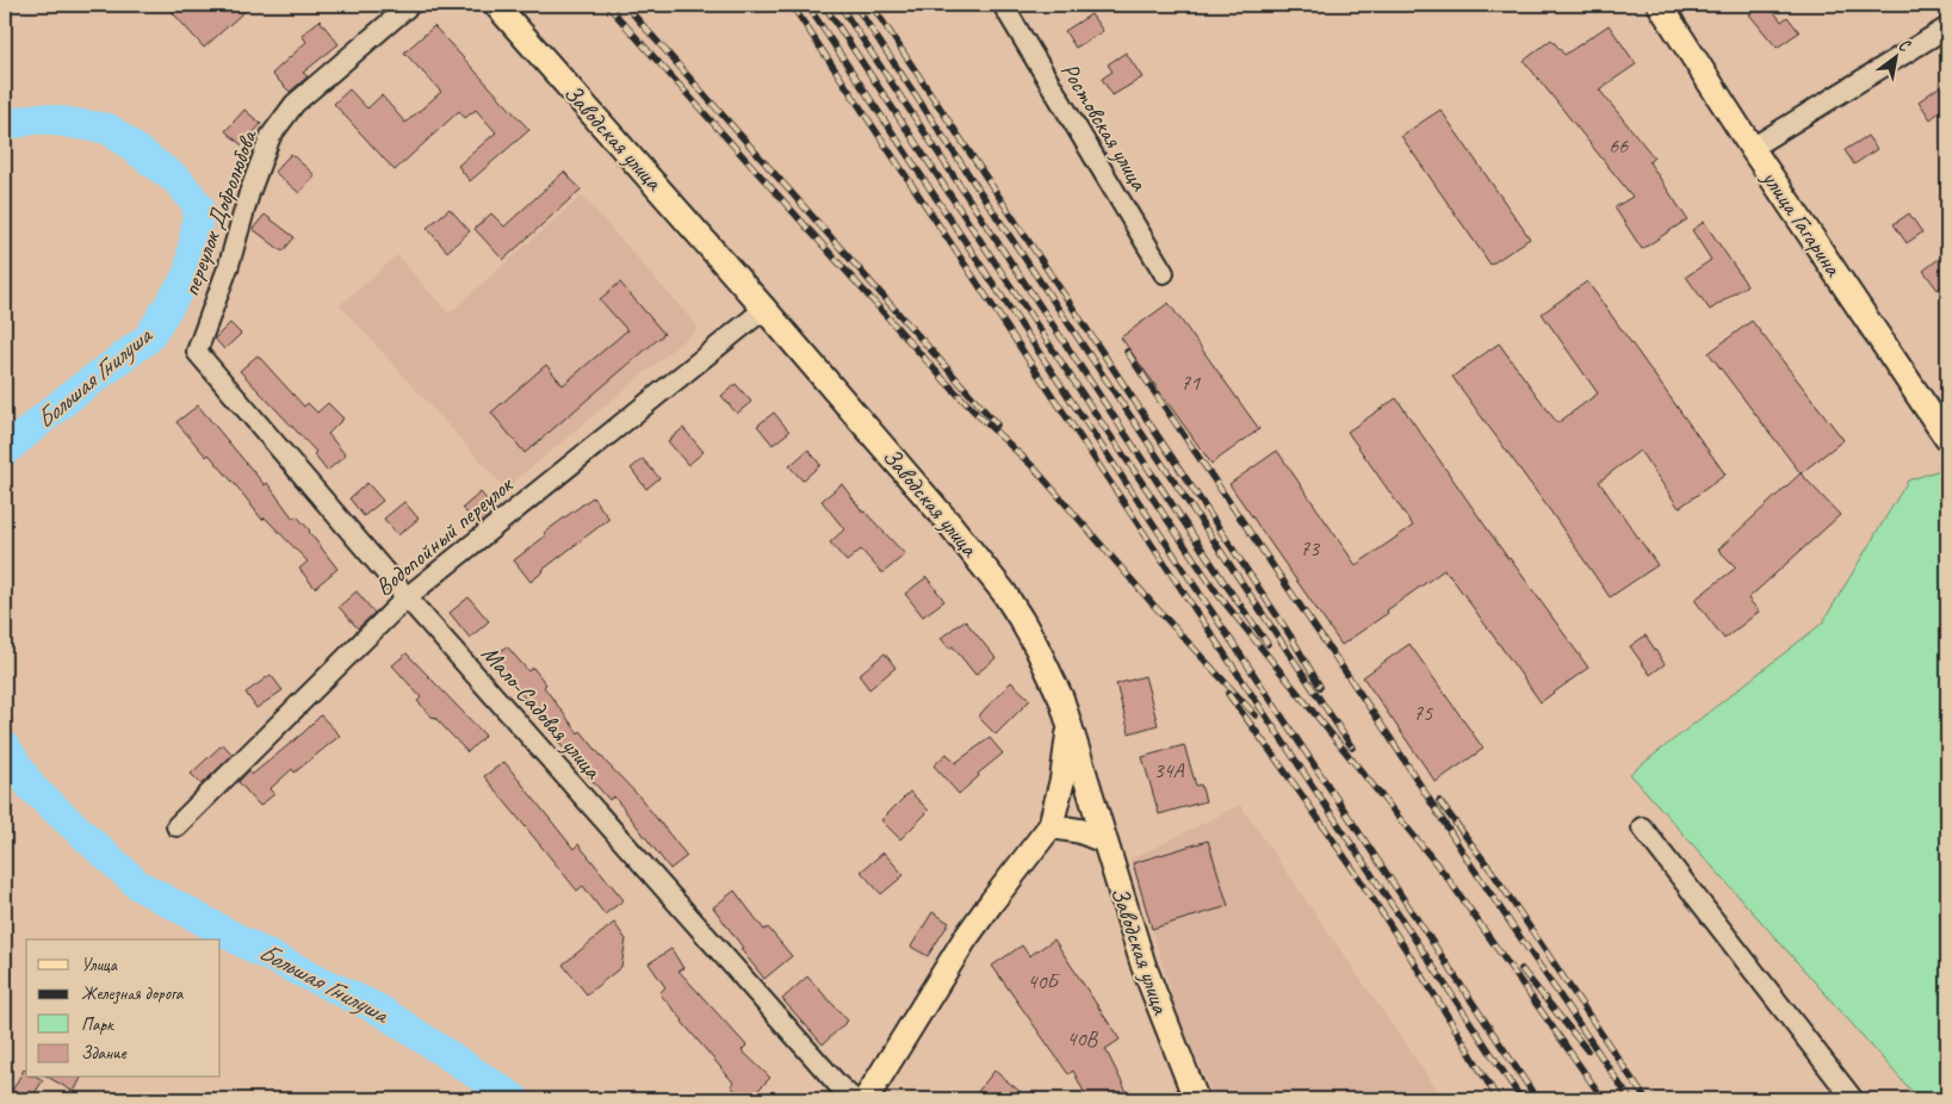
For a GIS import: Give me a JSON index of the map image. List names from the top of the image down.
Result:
{
  "streets": {
    "main road": ["Заводская улица", "улица Гагарина"],
    "street": [
      "Ростовская улица",
      "переулок Добролюбова",
      "Водопойный переулок",
      "Мало-Садовая улица"
    ]
  },
  "crossings": [
    ["Заводская улица", "Водопойный переулок"],
    ["переулок Добролюбова", "Мало-Садовая улица"],
    ["Водопойный переулок", "Мало-Садовая улица"]
  ],
  "water": ["Большая Гнилуша"],
  "house_numbers": [
    "66",
    "71",
    "73",
    "75",
    "34А",
    "40Б",
    "40В"
  ],
  "legend": [
    "Улица",
    "Железная дорога",
    "Парк",
    "Здание"
  ],
  "north": "top right"
}
